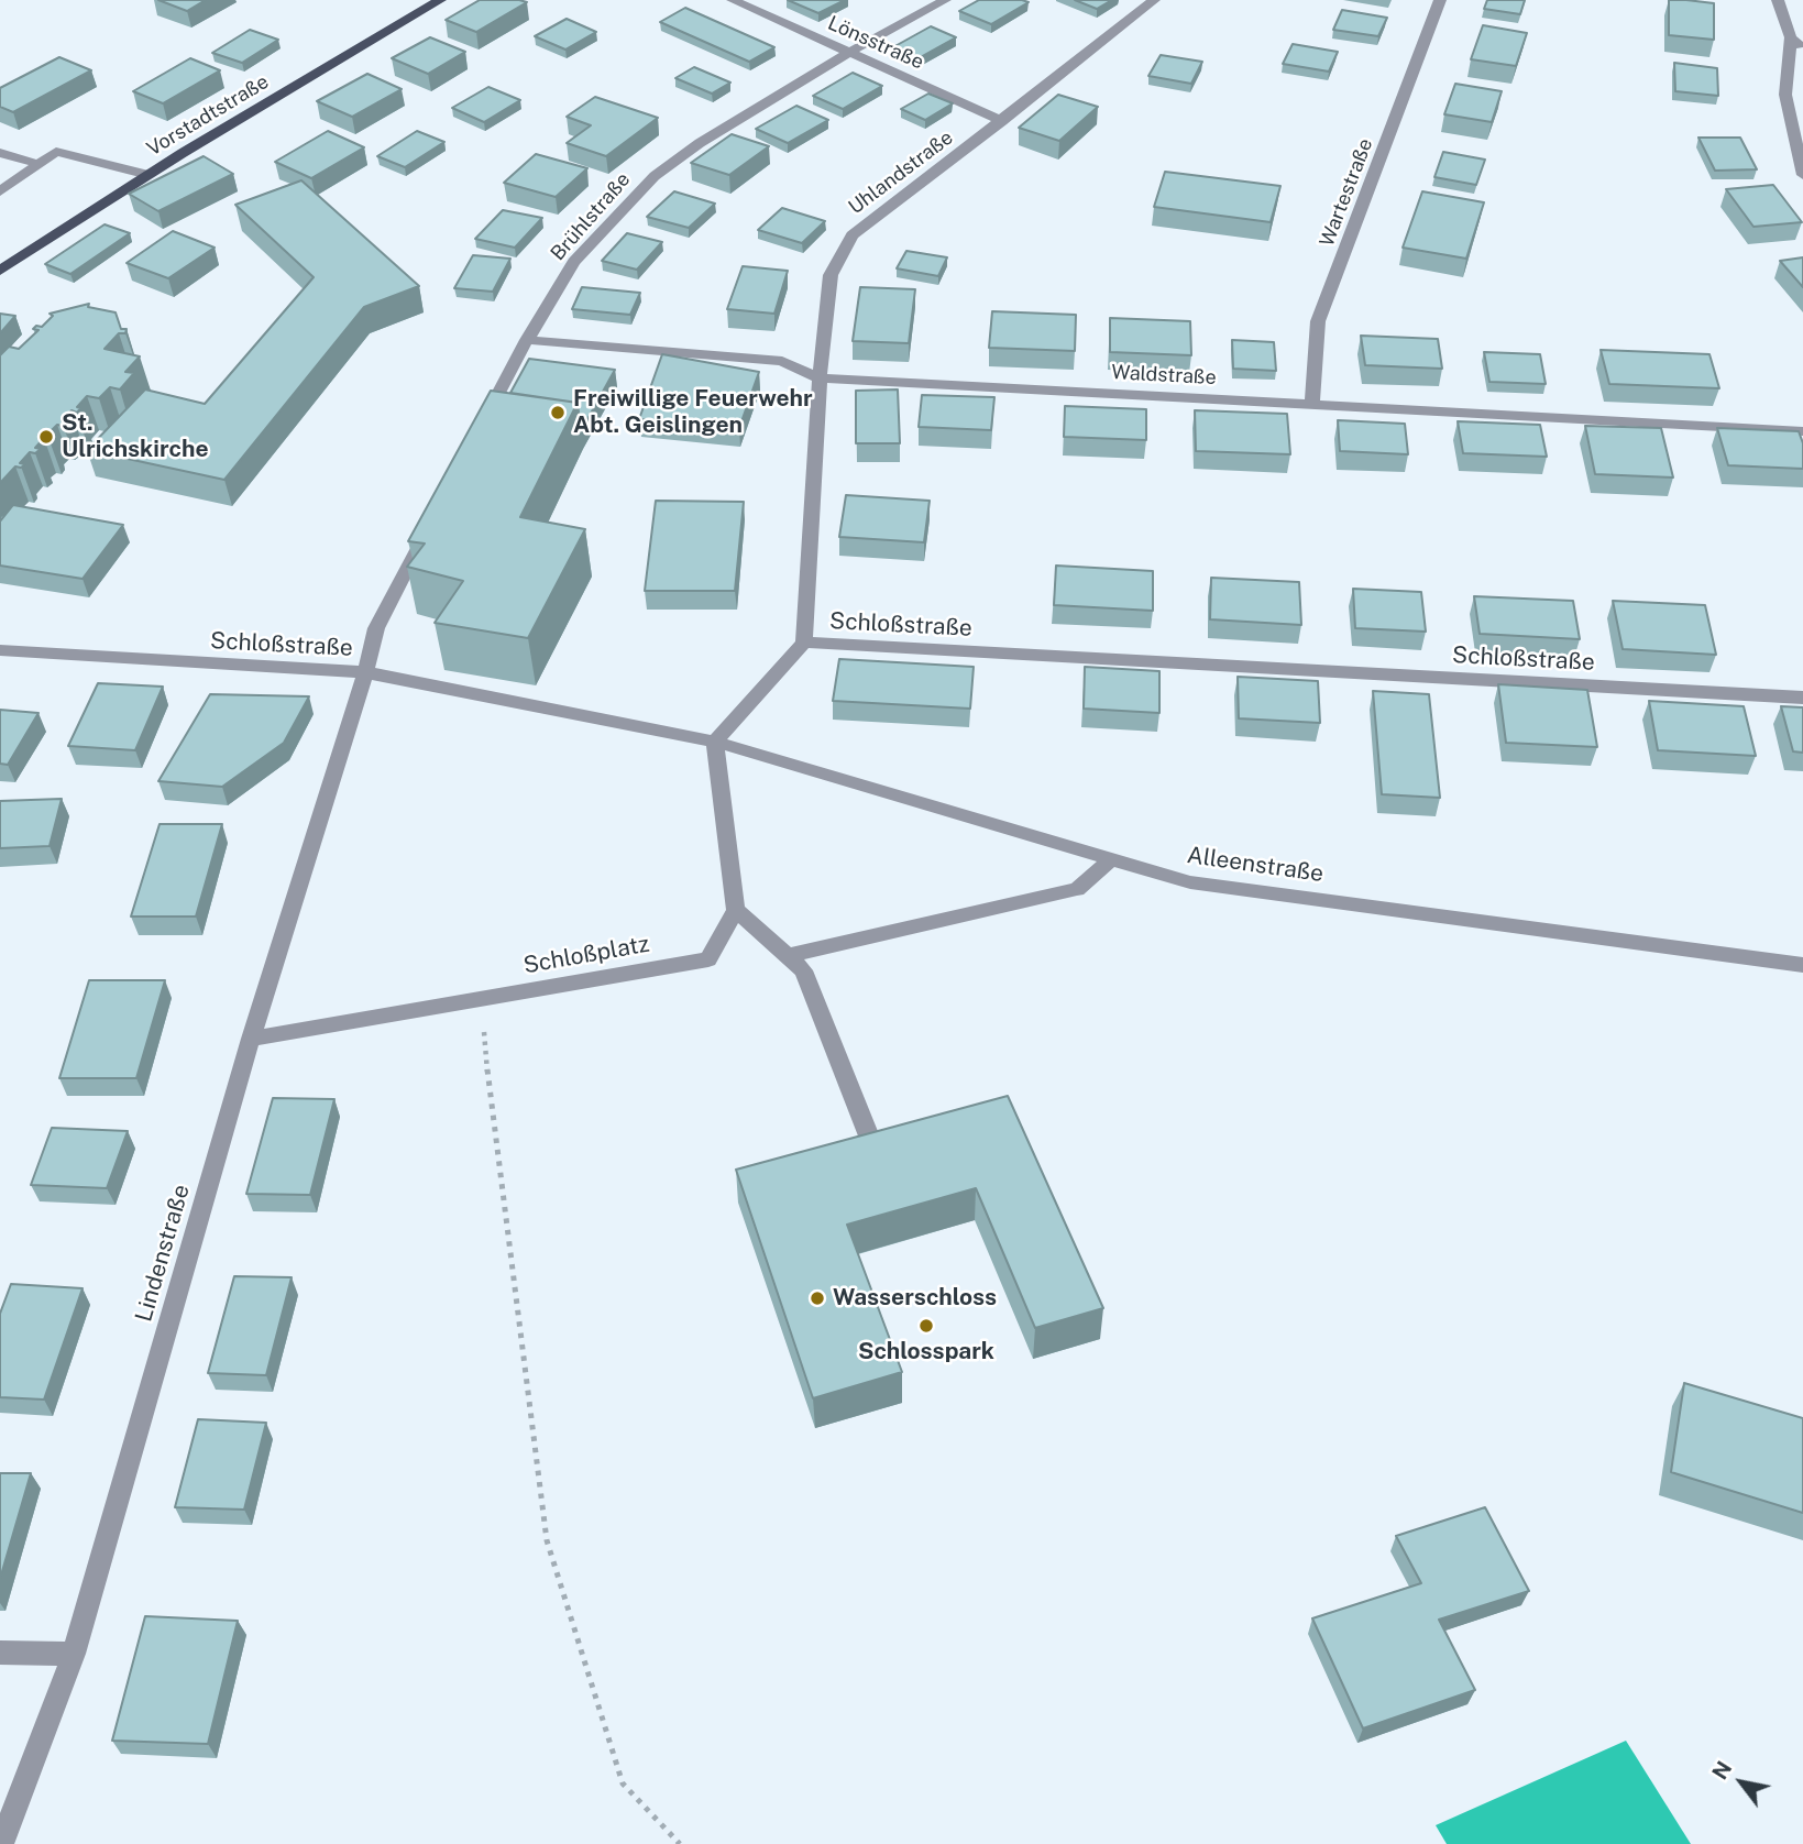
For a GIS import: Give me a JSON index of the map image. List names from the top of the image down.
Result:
{
  "streets": {
    "main road": ["Vorstadtstraße"],
    "street": [
      "Lönsstraße",
      "Uhlandstraße",
      "Wartestraße",
      "Brühlstraße",
      "Waldstraße",
      "Schloßstraße",
      "Alleenstraße",
      "Schloßplatz",
      "Lindenstraße"
    ]
  },
  "crossings": [
    ["Lönsstraße", "Uhlandstraße"],
    ["Lönsstraße", "Brühlstraße"],
    ["Uhlandstraße", "Waldstraße"],
    ["Uhlandstraße", "Schloßstraße"],
    ["Wartestraße", "Waldstraße"],
    ["Brühlstraße", "Waldstraße"],
    ["Schloßstraße", "Alleenstraße"],
    ["Schloßstraße", "Lindenstraße"],
    ["Schloßplatz", "Lindenstraße"]
  ],
  "places": [
    "Freiwillige Feuerwehr Abt. Geislingen",
    "St. Ulrichskirche",
    "Wasserschloss",
    "Schlosspark"
  ],
  "north": "top left"
}
